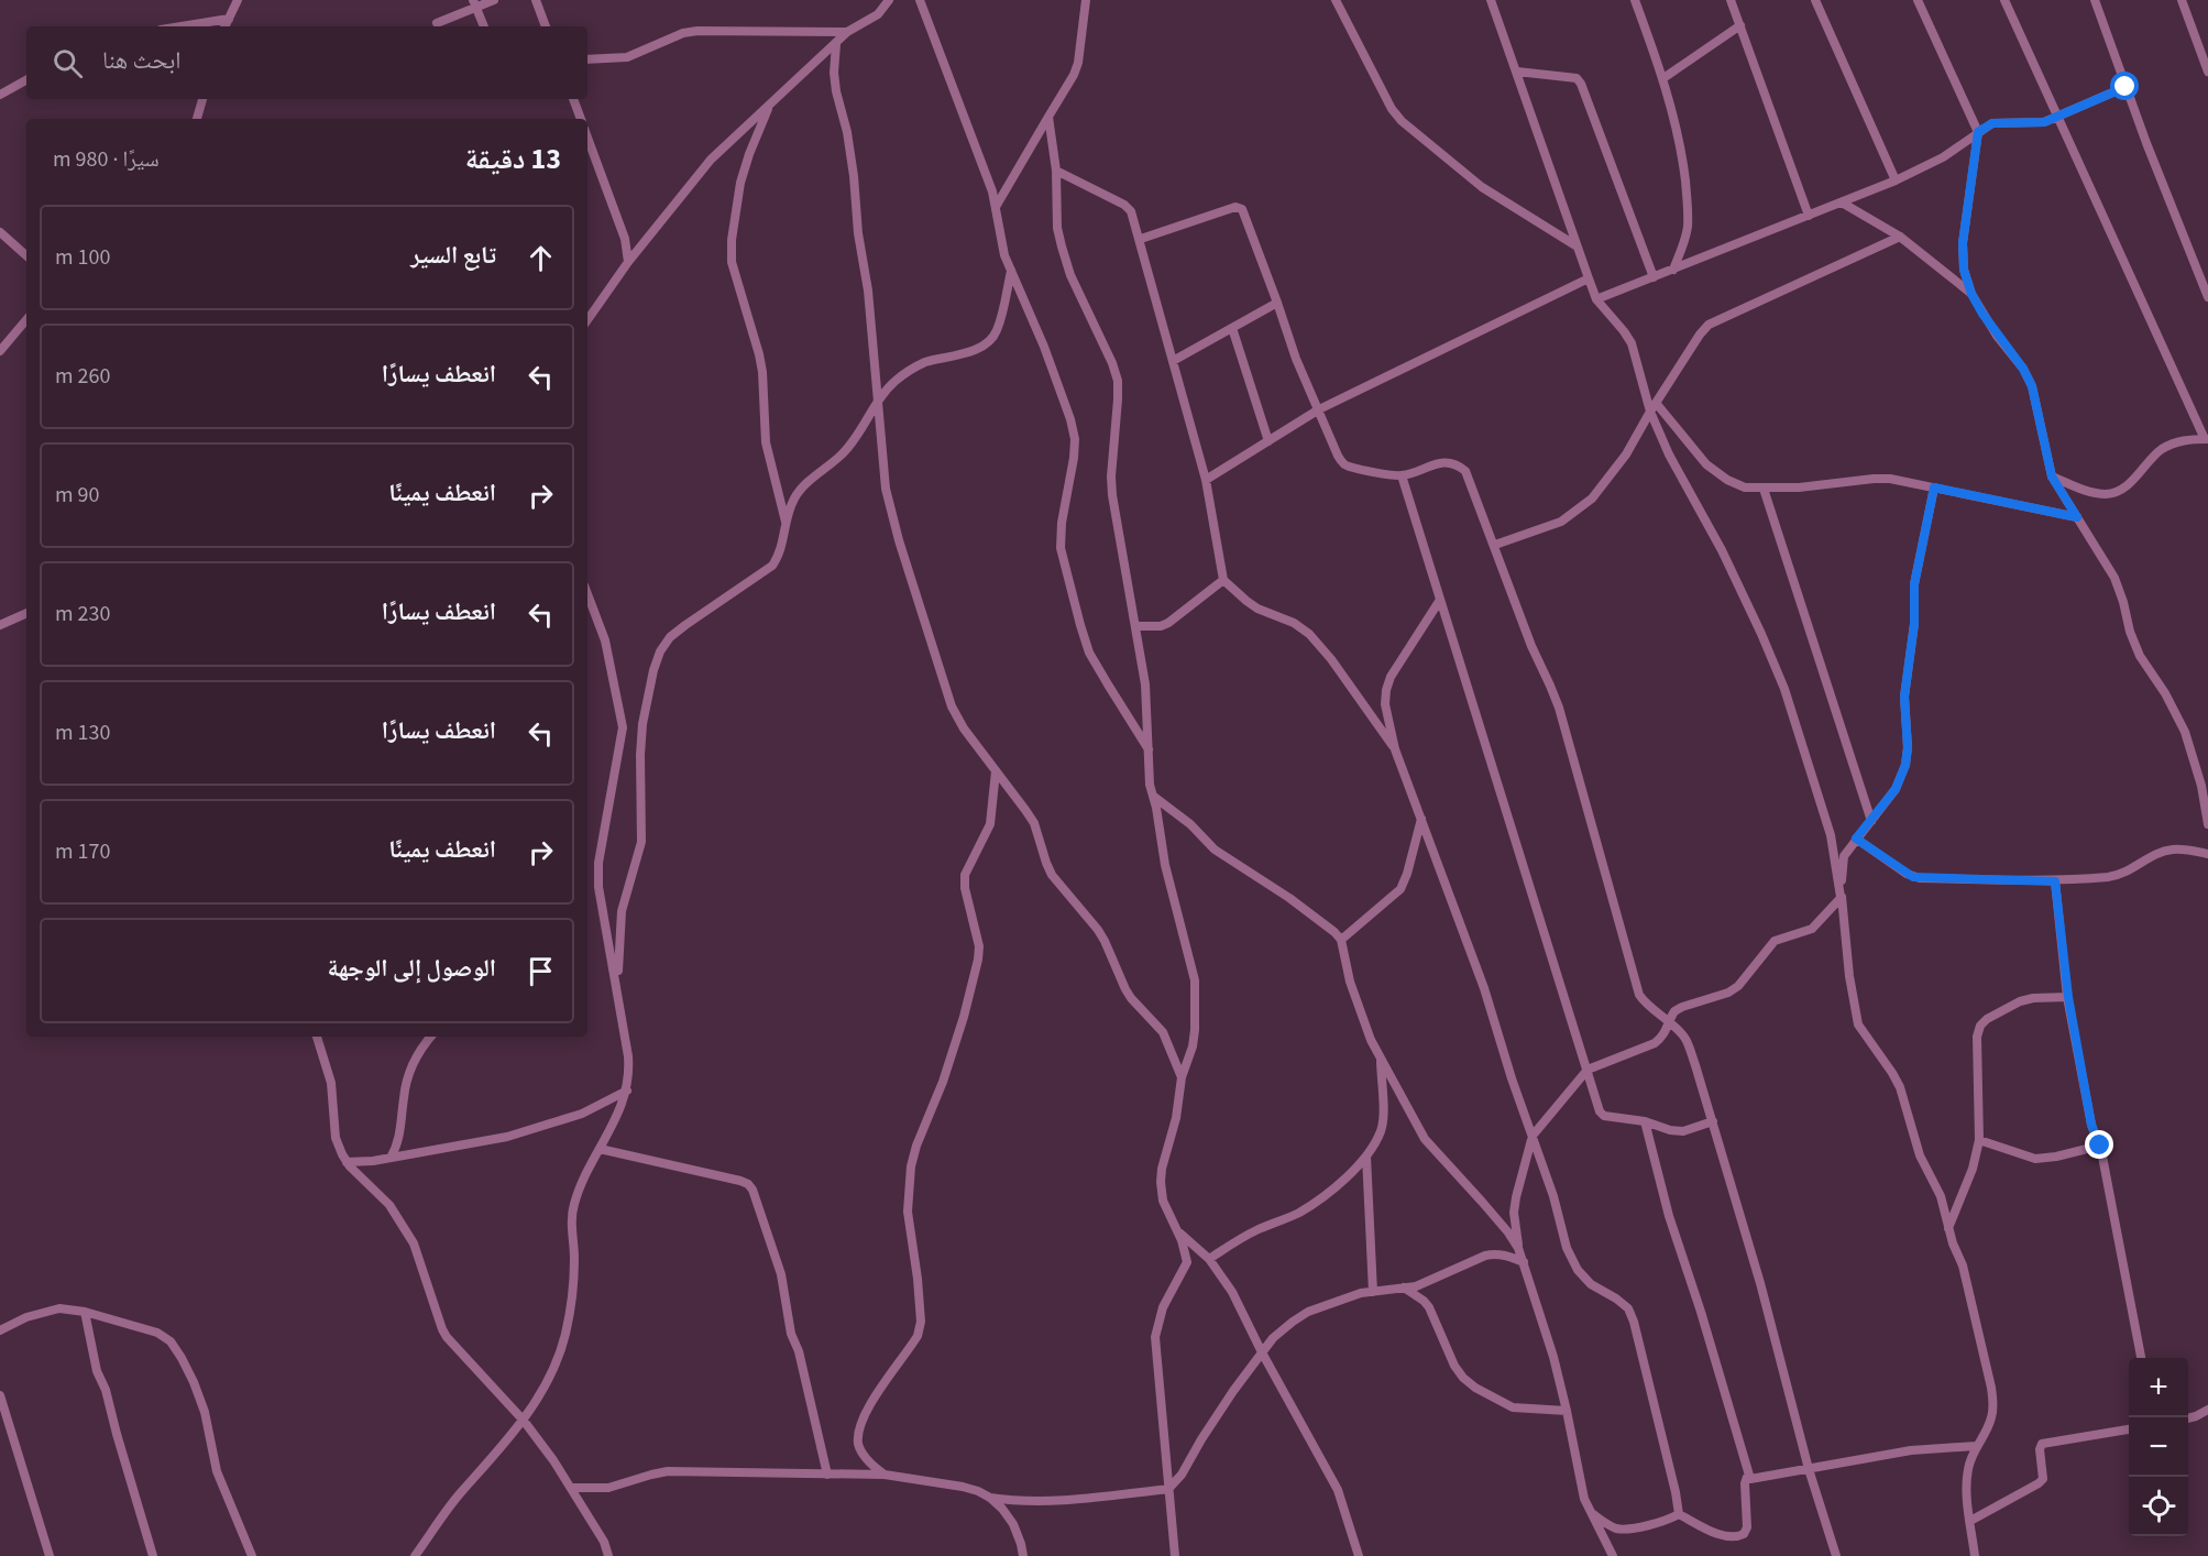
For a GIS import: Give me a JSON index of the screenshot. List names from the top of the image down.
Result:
{
  "page": {
    "search": "ابحث هنا",
    "heading": ["13 دقيقة", "سيرًا · 980 m"],
    "list": [
      ["تابع السير", "100 m"],
      ["انعطف يسارًا", "260 m"],
      ["انعطف يمينًا", "90 m"],
      ["انعطف يسارًا", "230 m"],
      ["انعطف يسارًا", "130 m"],
      ["انعطف يمينًا", "170 m"],
      "الوصول إلى الوجهة"
    ],
    "map_buttons": ["+", "−"]
  }
}
